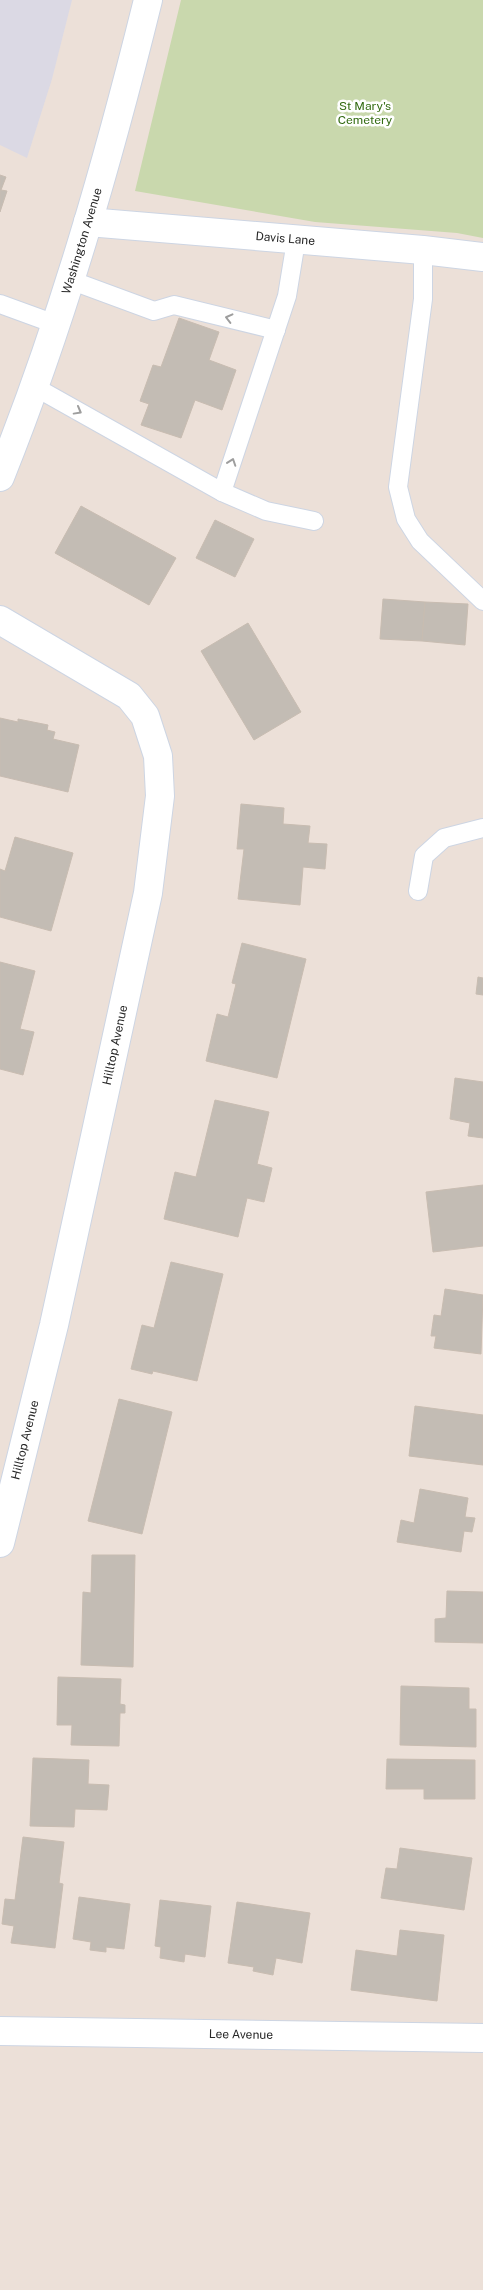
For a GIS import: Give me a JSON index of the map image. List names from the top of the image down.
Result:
{
  "streets": {
    "street": [
      "Davis Lane",
      "Washington Avenue",
      "Hilltop Avenue",
      "Lee Avenue"
    ]
  },
  "crossings": [
    ["Davis Lane", "Washington Avenue"]
  ],
  "parks": ["St Mary's Cemetery"]
}
